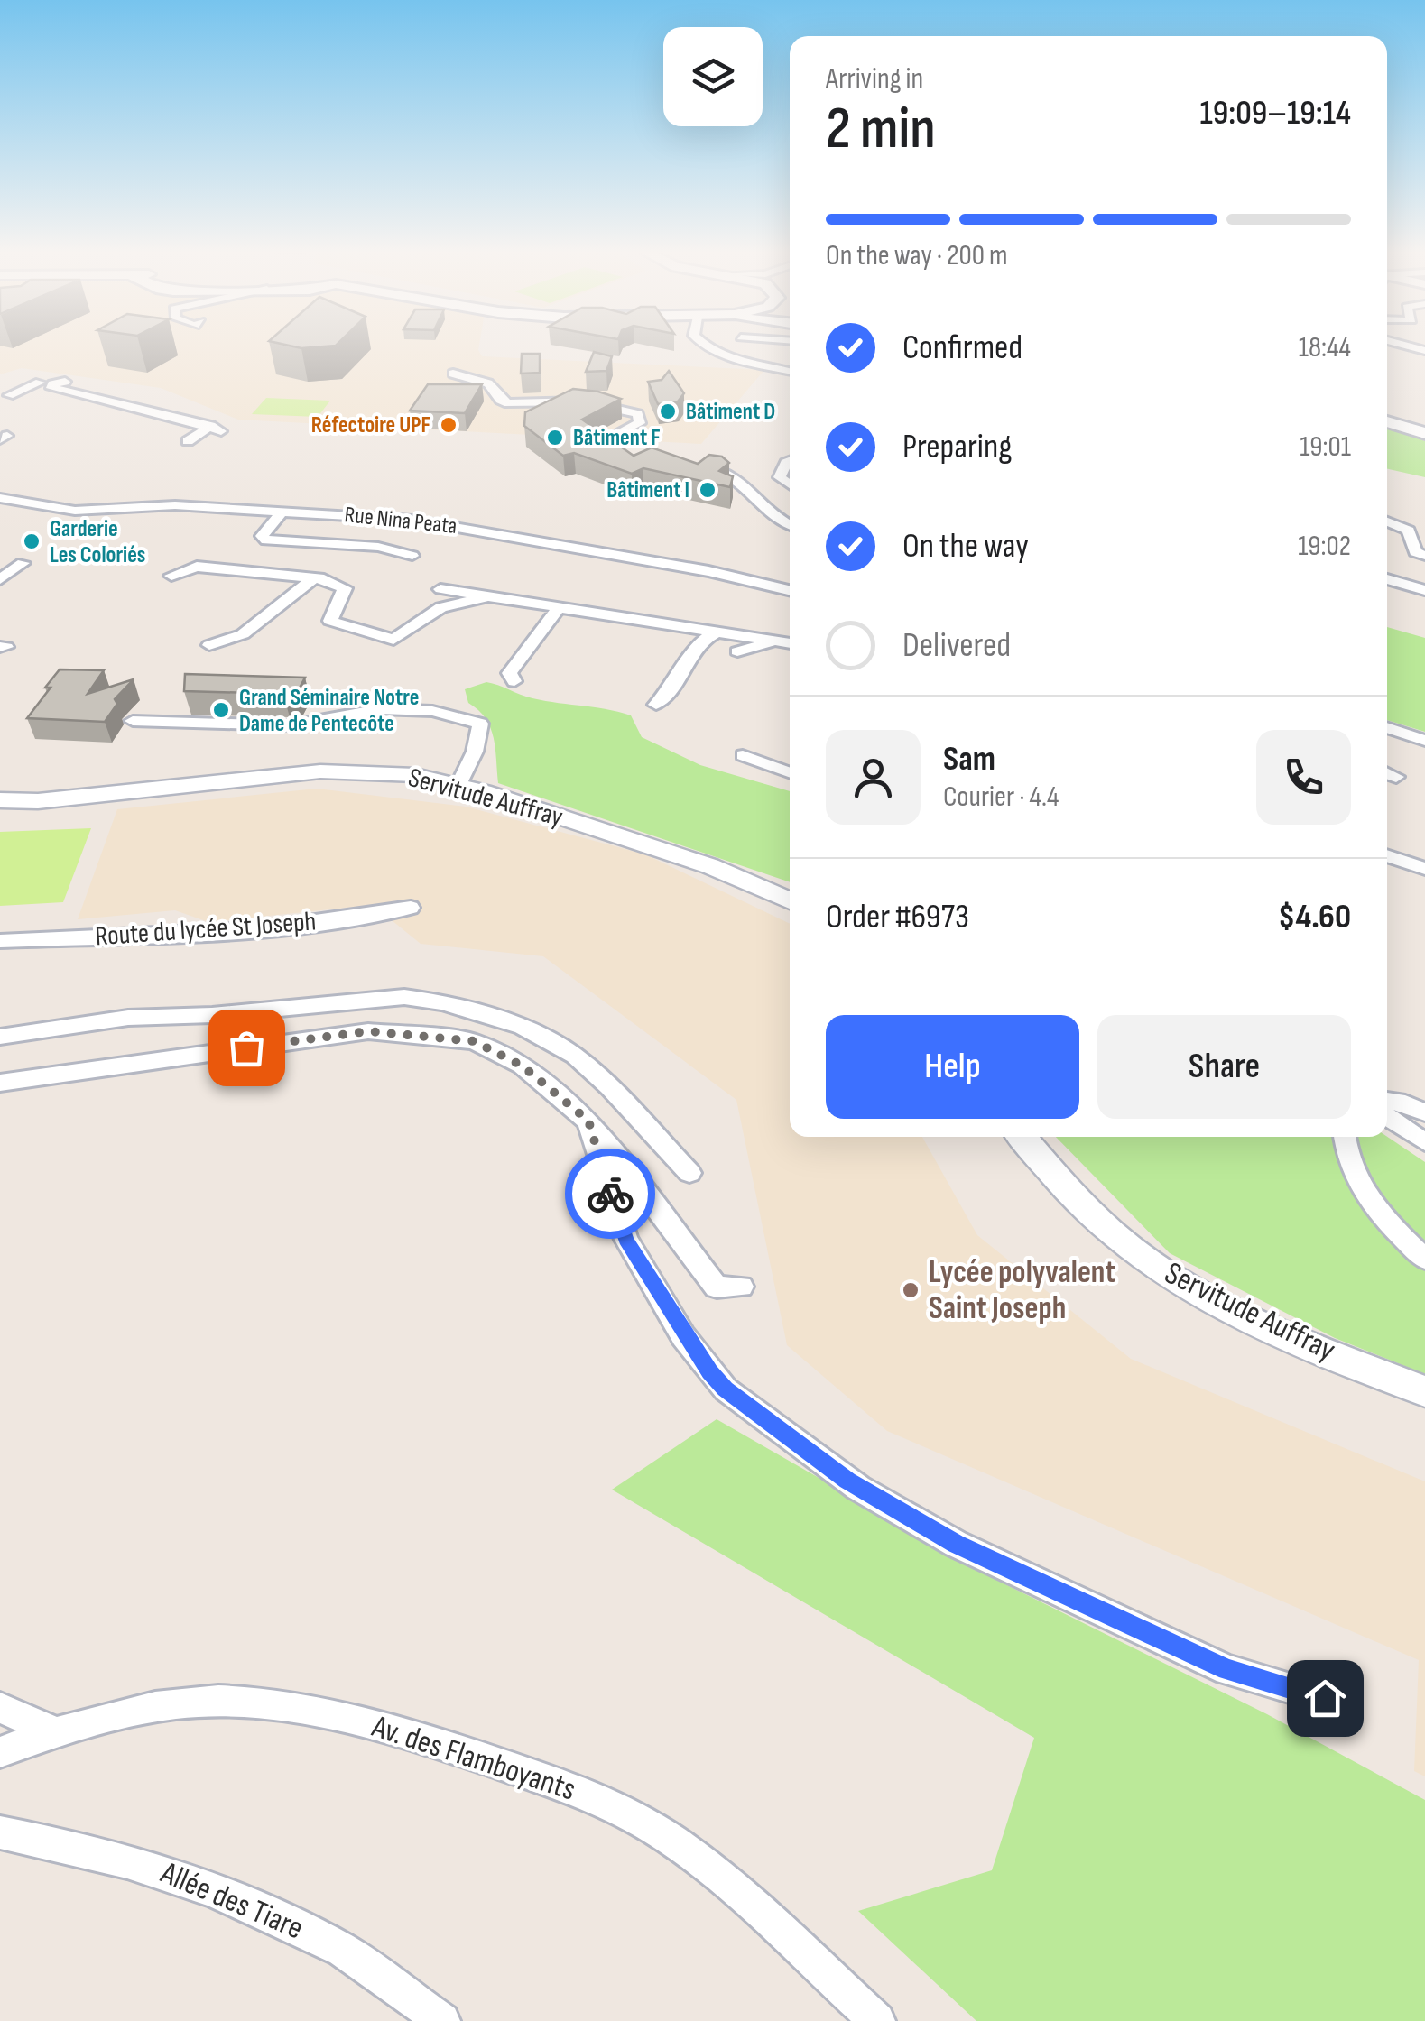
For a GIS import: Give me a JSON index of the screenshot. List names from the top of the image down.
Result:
{
  "streets": {
    "street": [
      "Rue Nina Peata",
      "Servitude Auffray",
      "Route du lycée St Joseph",
      "Av. des Flamboyants",
      "Allée des Tiare"
    ]
  },
  "places": [
    "Bâtiment D",
    "Réfectoire UPF",
    "Bâtiment F",
    "Bâtiment I",
    "Garderie Les Coloriés",
    "Grand Séminaire Notre Dame de Pentecôte",
    "Lycée polyvalent Saint Joseph"
  ],
  "page": {
    "heading": ["2 min", "Arriving in", "19:09–19:14"],
    "panel": [
      "Sam",
      "Courier · 4.4",
      "Order #6973",
      "$4.60"
    ],
    "bar": "On the way · 200 m",
    "list": [
      ["Confirmed", "18:44"],
      ["Preparing", "19:01"],
      ["On the way", "19:02"],
      "Delivered"
    ],
    "buttons": ["Help", "Share"]
  }
}
